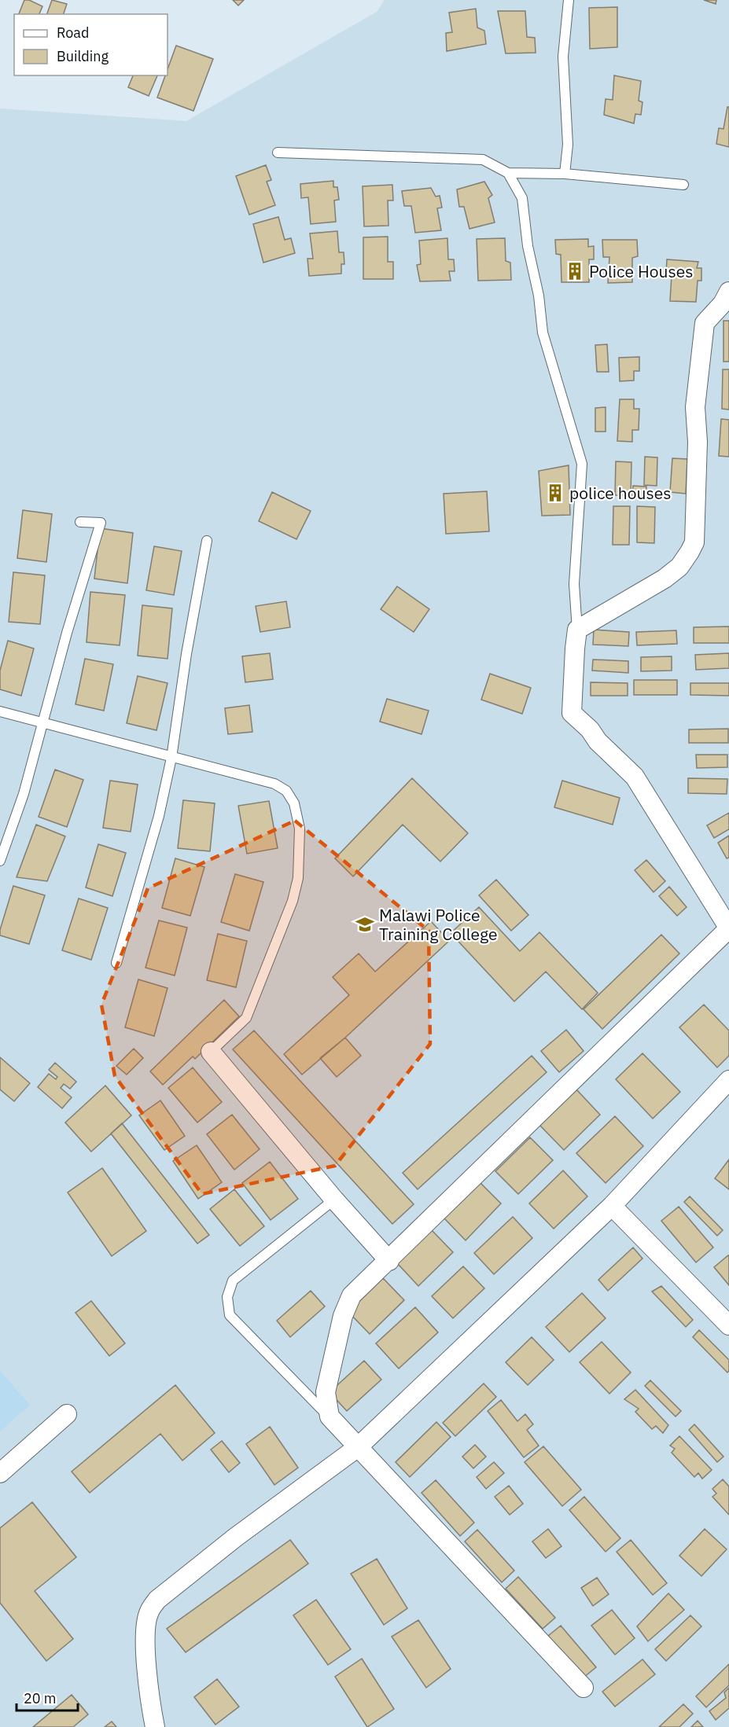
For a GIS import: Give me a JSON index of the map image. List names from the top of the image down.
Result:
{
  "places": {
    "building": ["Police Houses", "police houses"],
    "school or university": ["Malawi Police Training College"]
  },
  "legend": ["Road", "Building"],
  "scale_bar": "20 m"
}
